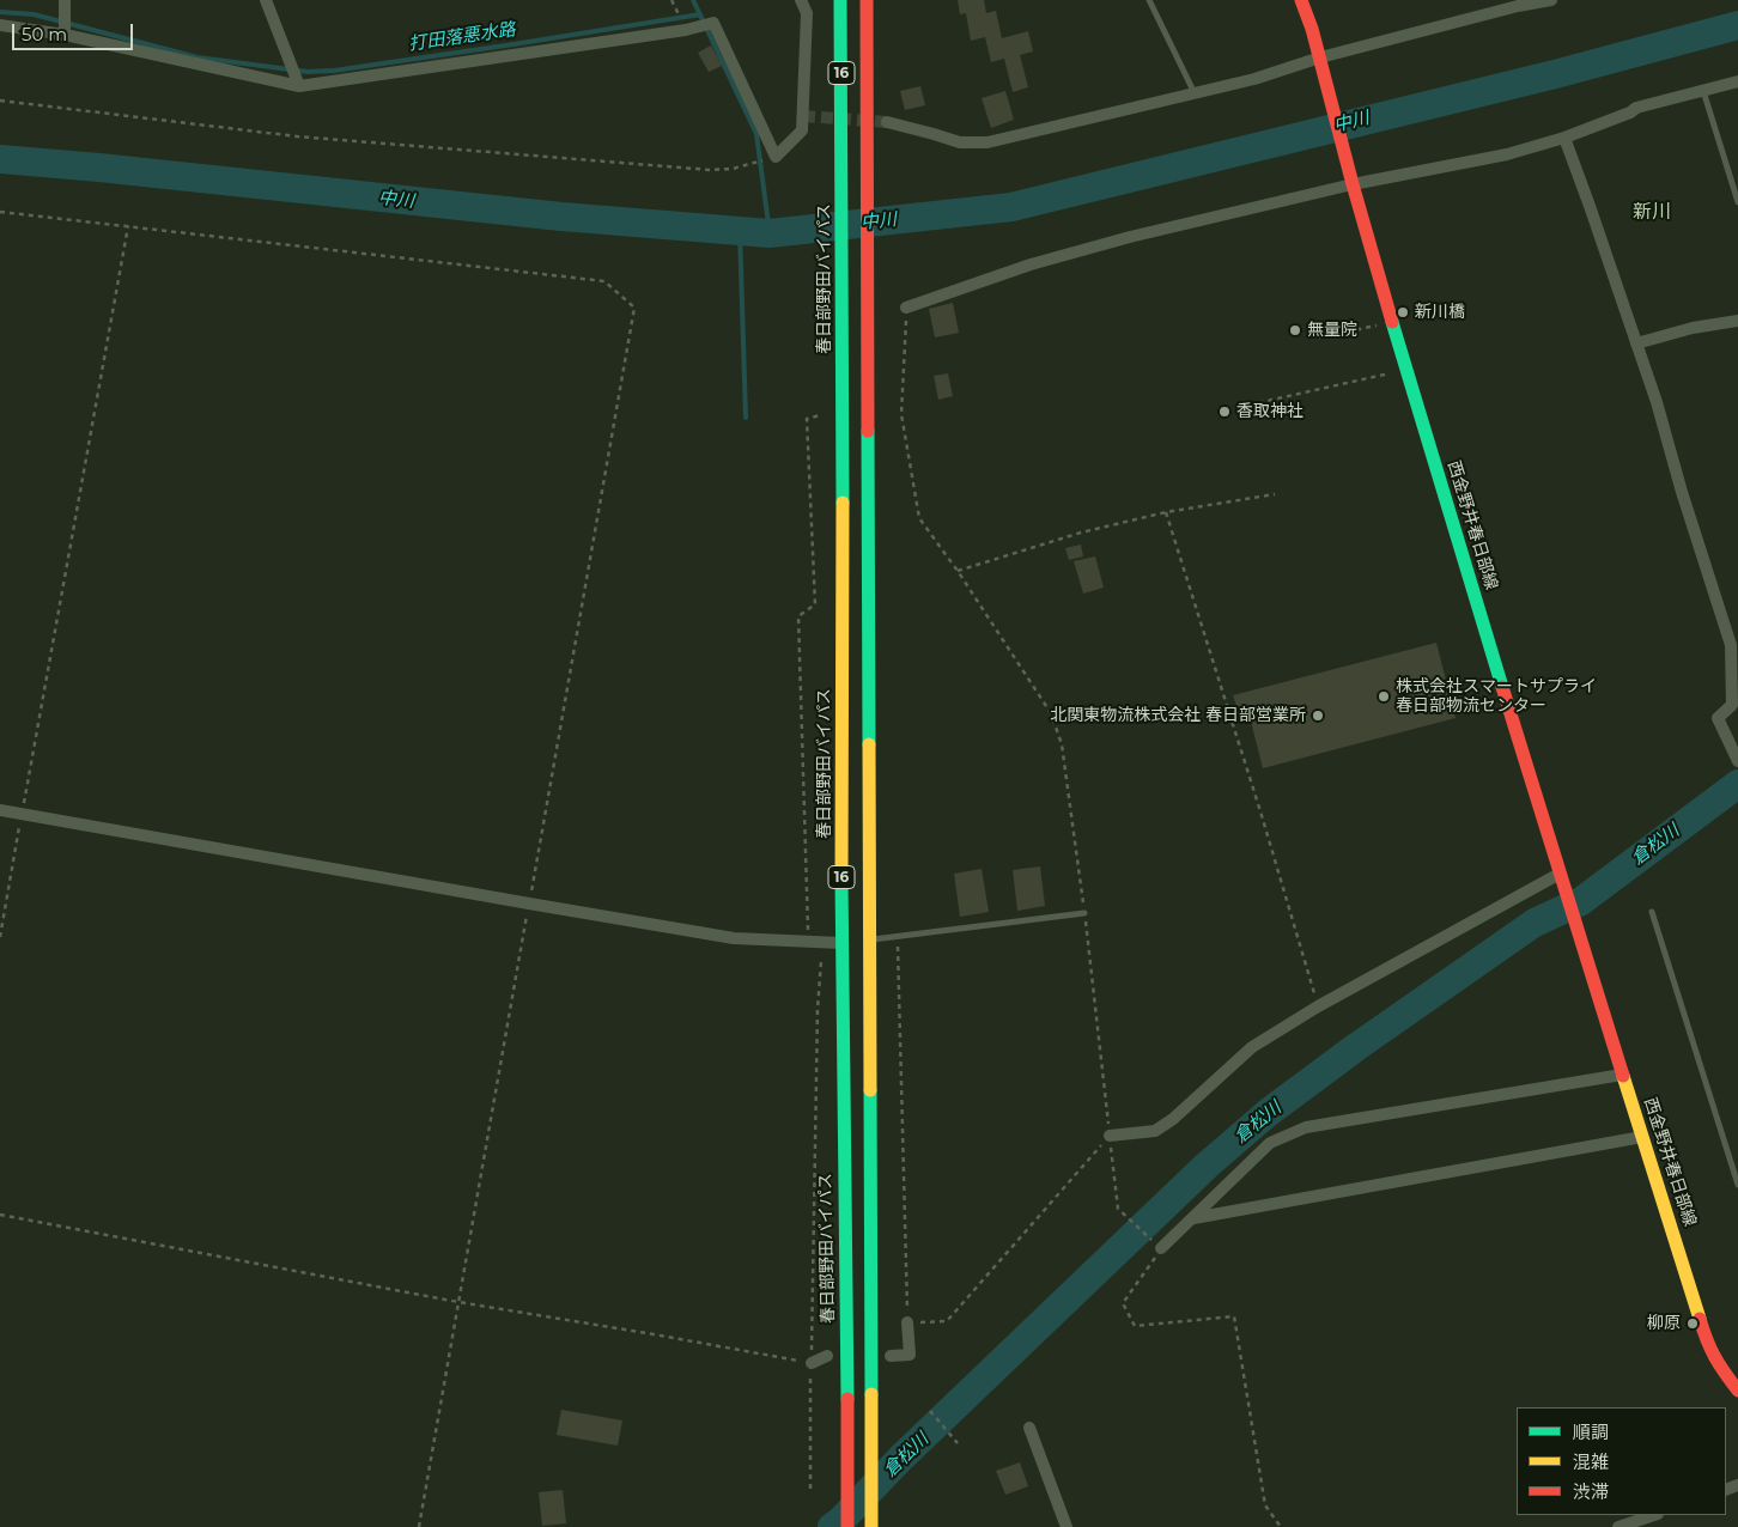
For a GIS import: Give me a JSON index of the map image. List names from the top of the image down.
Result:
{
  "streets": {
    "main road": ["16", "春日部野田バイパス", "西金野井春日部線"]
  },
  "districts": ["新川"],
  "water": ["打田落悪水路", "中川", "倉松川"],
  "places": [
    "新川橋",
    "無量院",
    "香取神社",
    "株式会社スマートサプライ 春日部物流センター",
    "北関東物流株式会社 春日部営業所",
    "柳原"
  ],
  "legend": ["順調", "混雑", "渋滞"],
  "scale_bar": "50 m"
}
